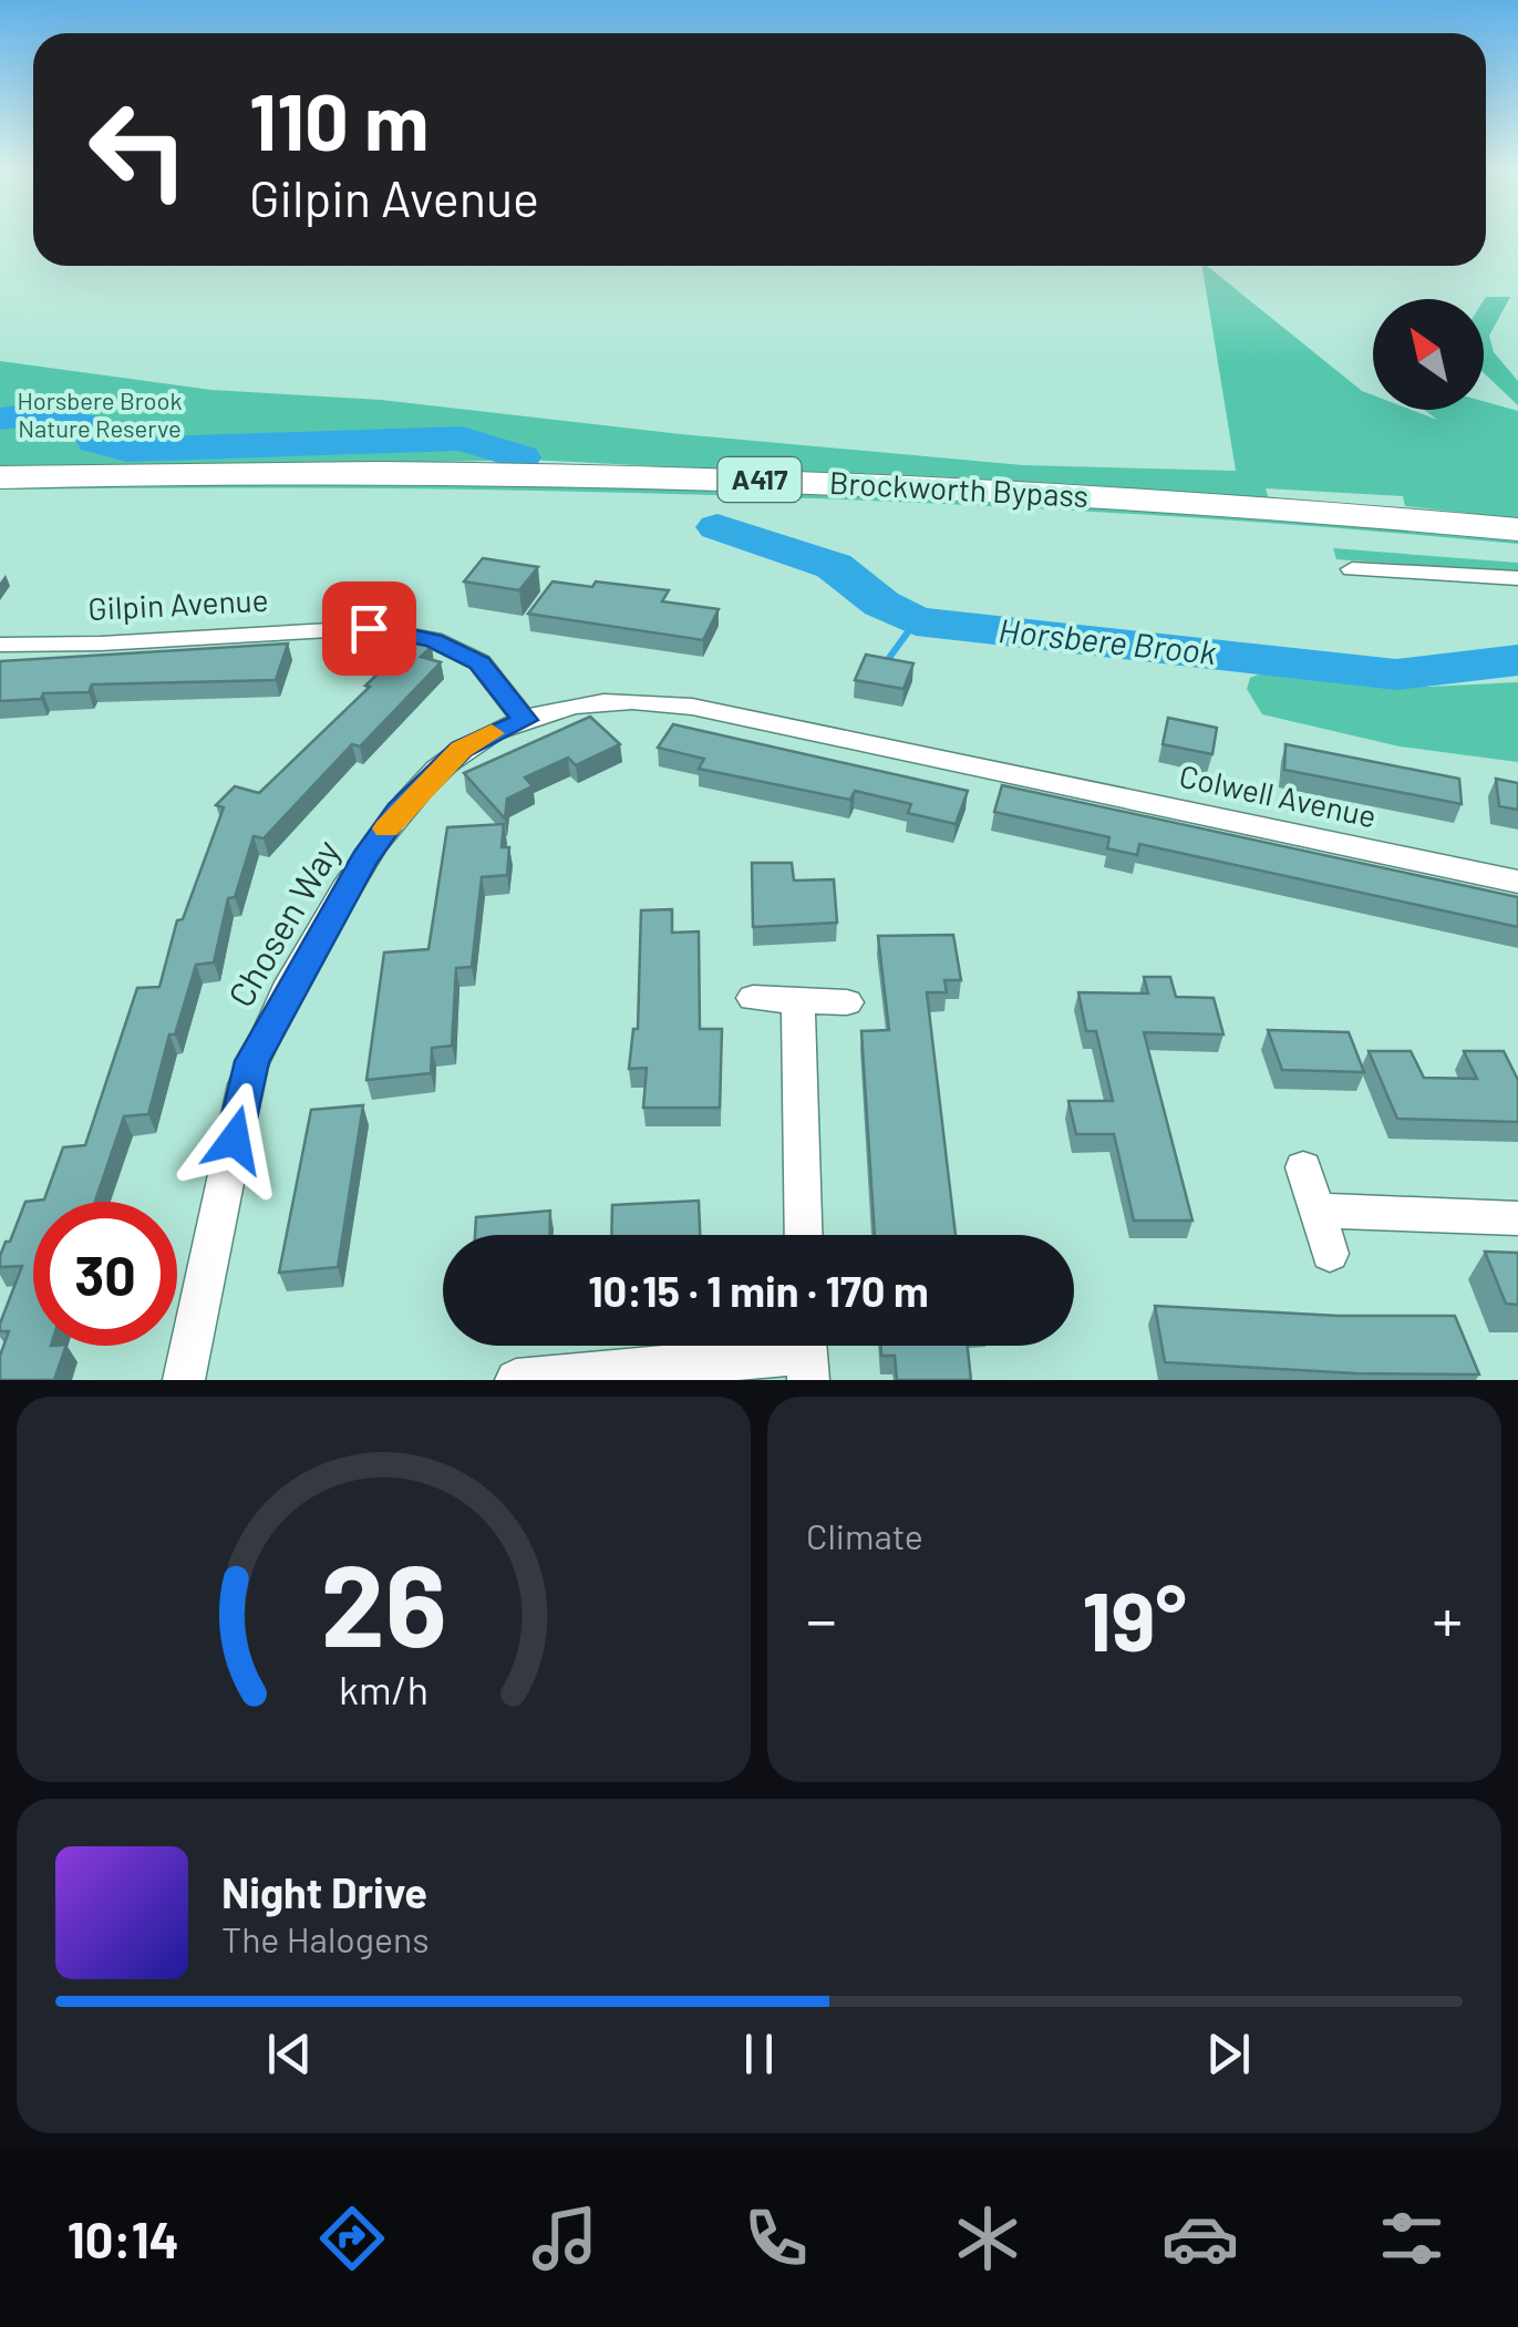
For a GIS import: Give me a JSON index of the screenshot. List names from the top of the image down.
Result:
{
  "streets": {
    "highway": ["A417", "Brockworth Bypass"],
    "street": ["Gilpin Avenue", "Colwell Avenue", "Chosen Way"]
  },
  "crossings": [
    ["Gilpin Avenue", "Chosen Way"],
    ["Colwell Avenue", "Chosen Way"]
  ],
  "water": ["Horsbere Brook"],
  "parks": ["Horsbere Brook Nature Reserve"],
  "north": "top left",
  "page": {
    "turn": ["110 m", "Gilpin Avenue"],
    "limit": "30",
    "trip": "10:15 · 1 min · 170 m",
    "tile": "Climate",
    "heat": ["−", "19°", "+"],
    "song": ["Night Drive", "The Halogens"],
    "tabs": "10:14",
    "gauge": ["26", "km/h"]
  }
}
